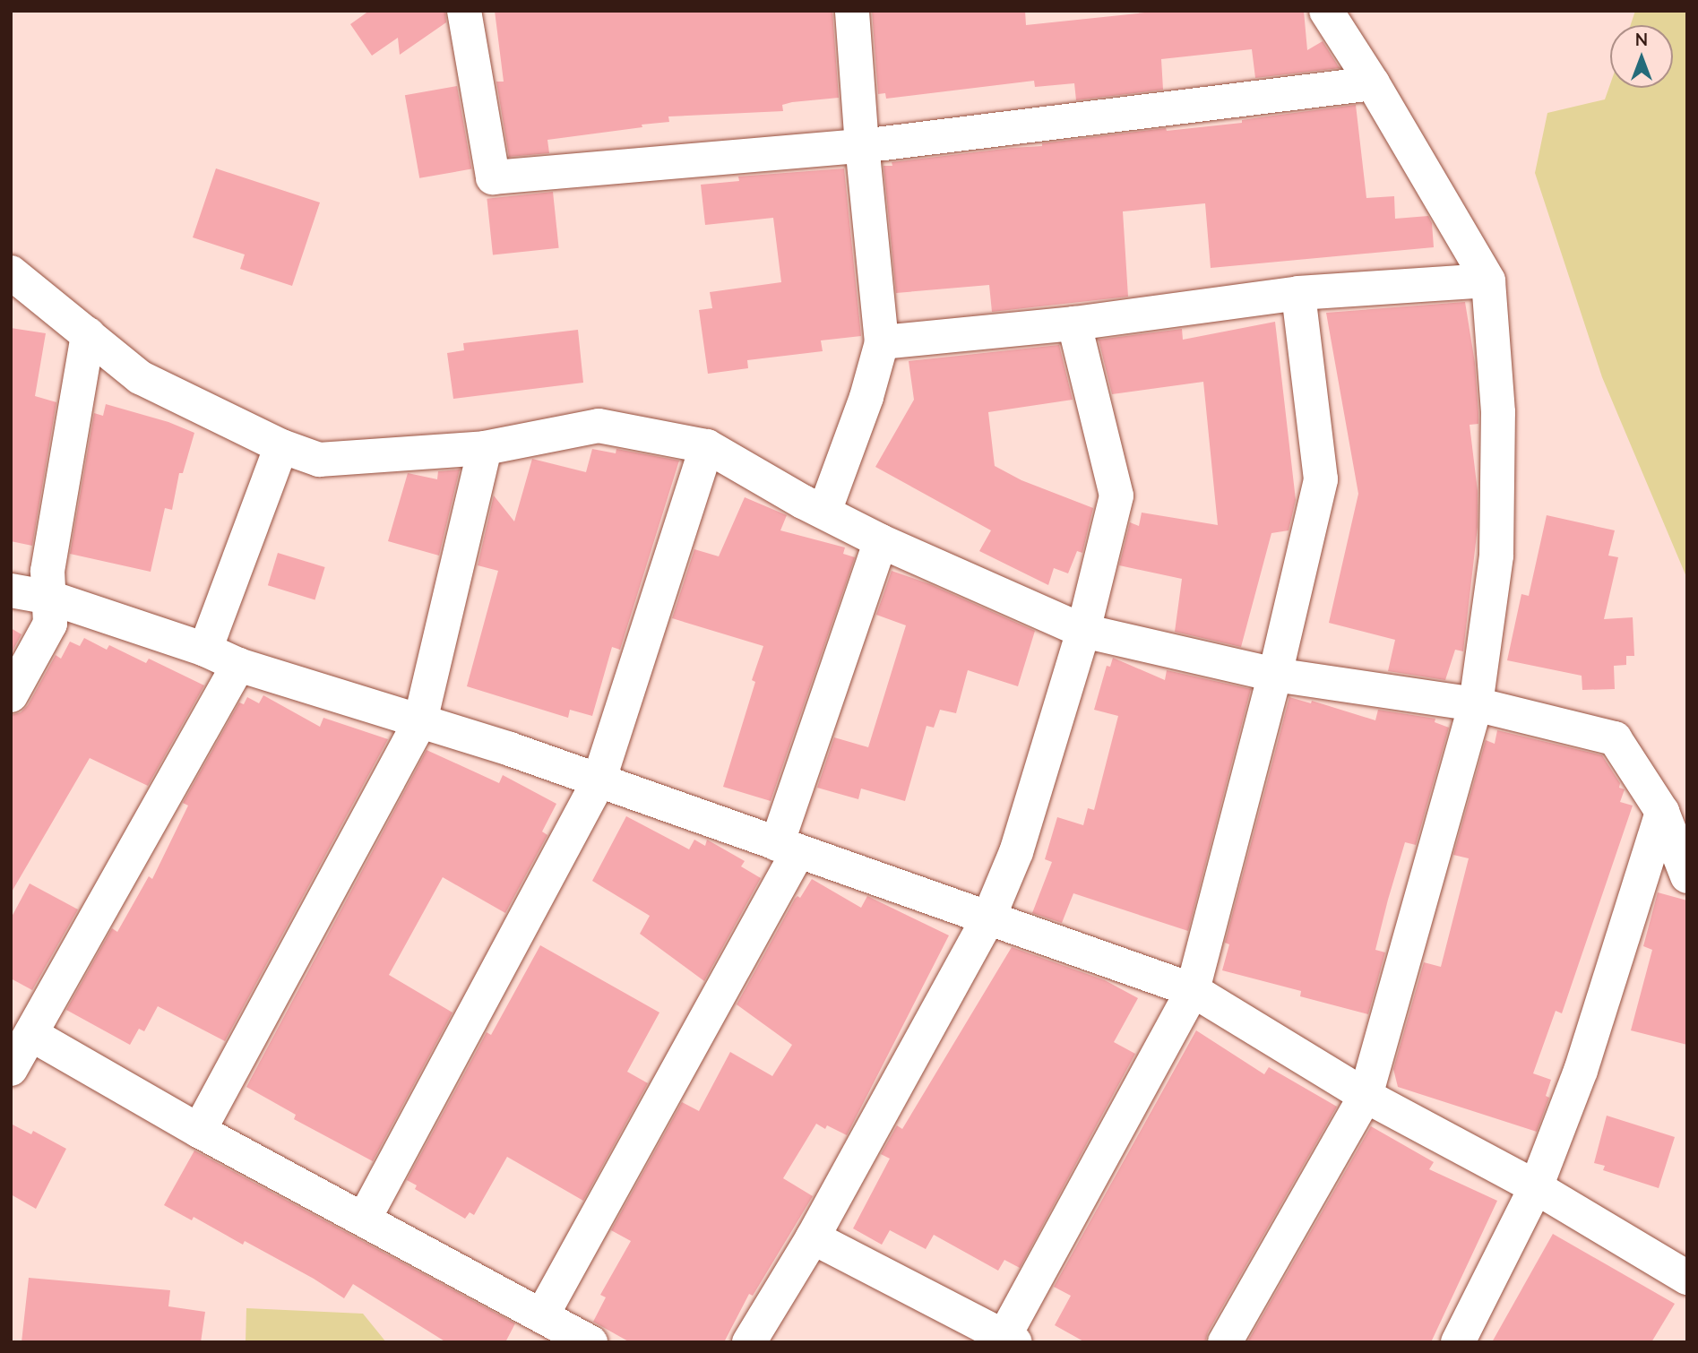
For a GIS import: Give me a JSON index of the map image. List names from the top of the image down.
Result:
{
  "north": "top"
}
